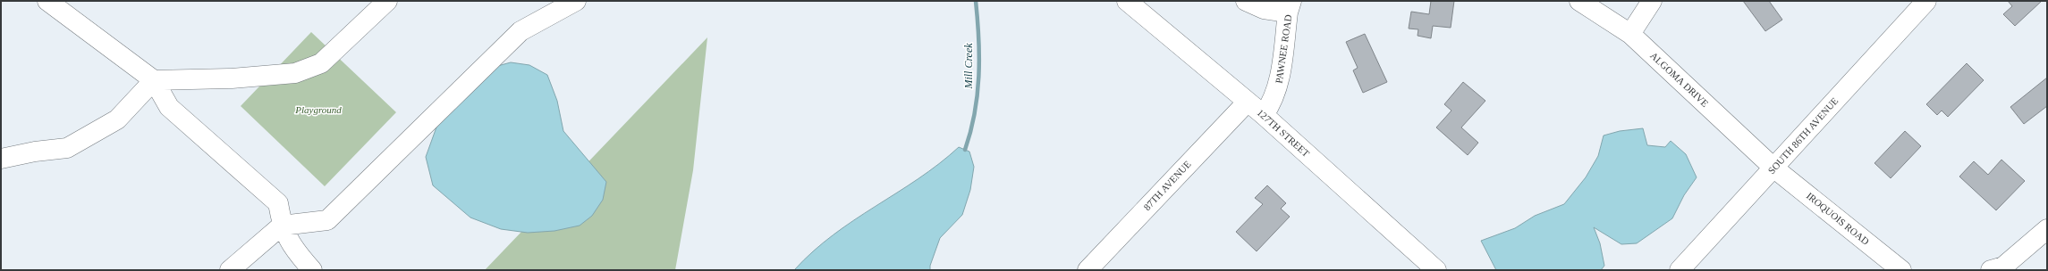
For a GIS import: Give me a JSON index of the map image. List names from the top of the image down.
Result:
{
  "streets": {
    "street": [
      "PAWNEE ROAD",
      "ALGOMA DRIVE",
      "127TH STREET",
      "SOUTH 86TH AVENUE",
      "87TH AVENUE",
      "IROQUOIS ROAD"
    ]
  },
  "crossings": [
    ["PAWNEE ROAD", "127TH STREET"],
    ["ALGOMA DRIVE", "SOUTH 86TH AVENUE"],
    ["ALGOMA DRIVE", "IROQUOIS ROAD"],
    ["127TH STREET", "87TH AVENUE"],
    ["SOUTH 86TH AVENUE", "IROQUOIS ROAD"]
  ],
  "water": ["Mill Creek"],
  "parks": ["Playground"]
}
